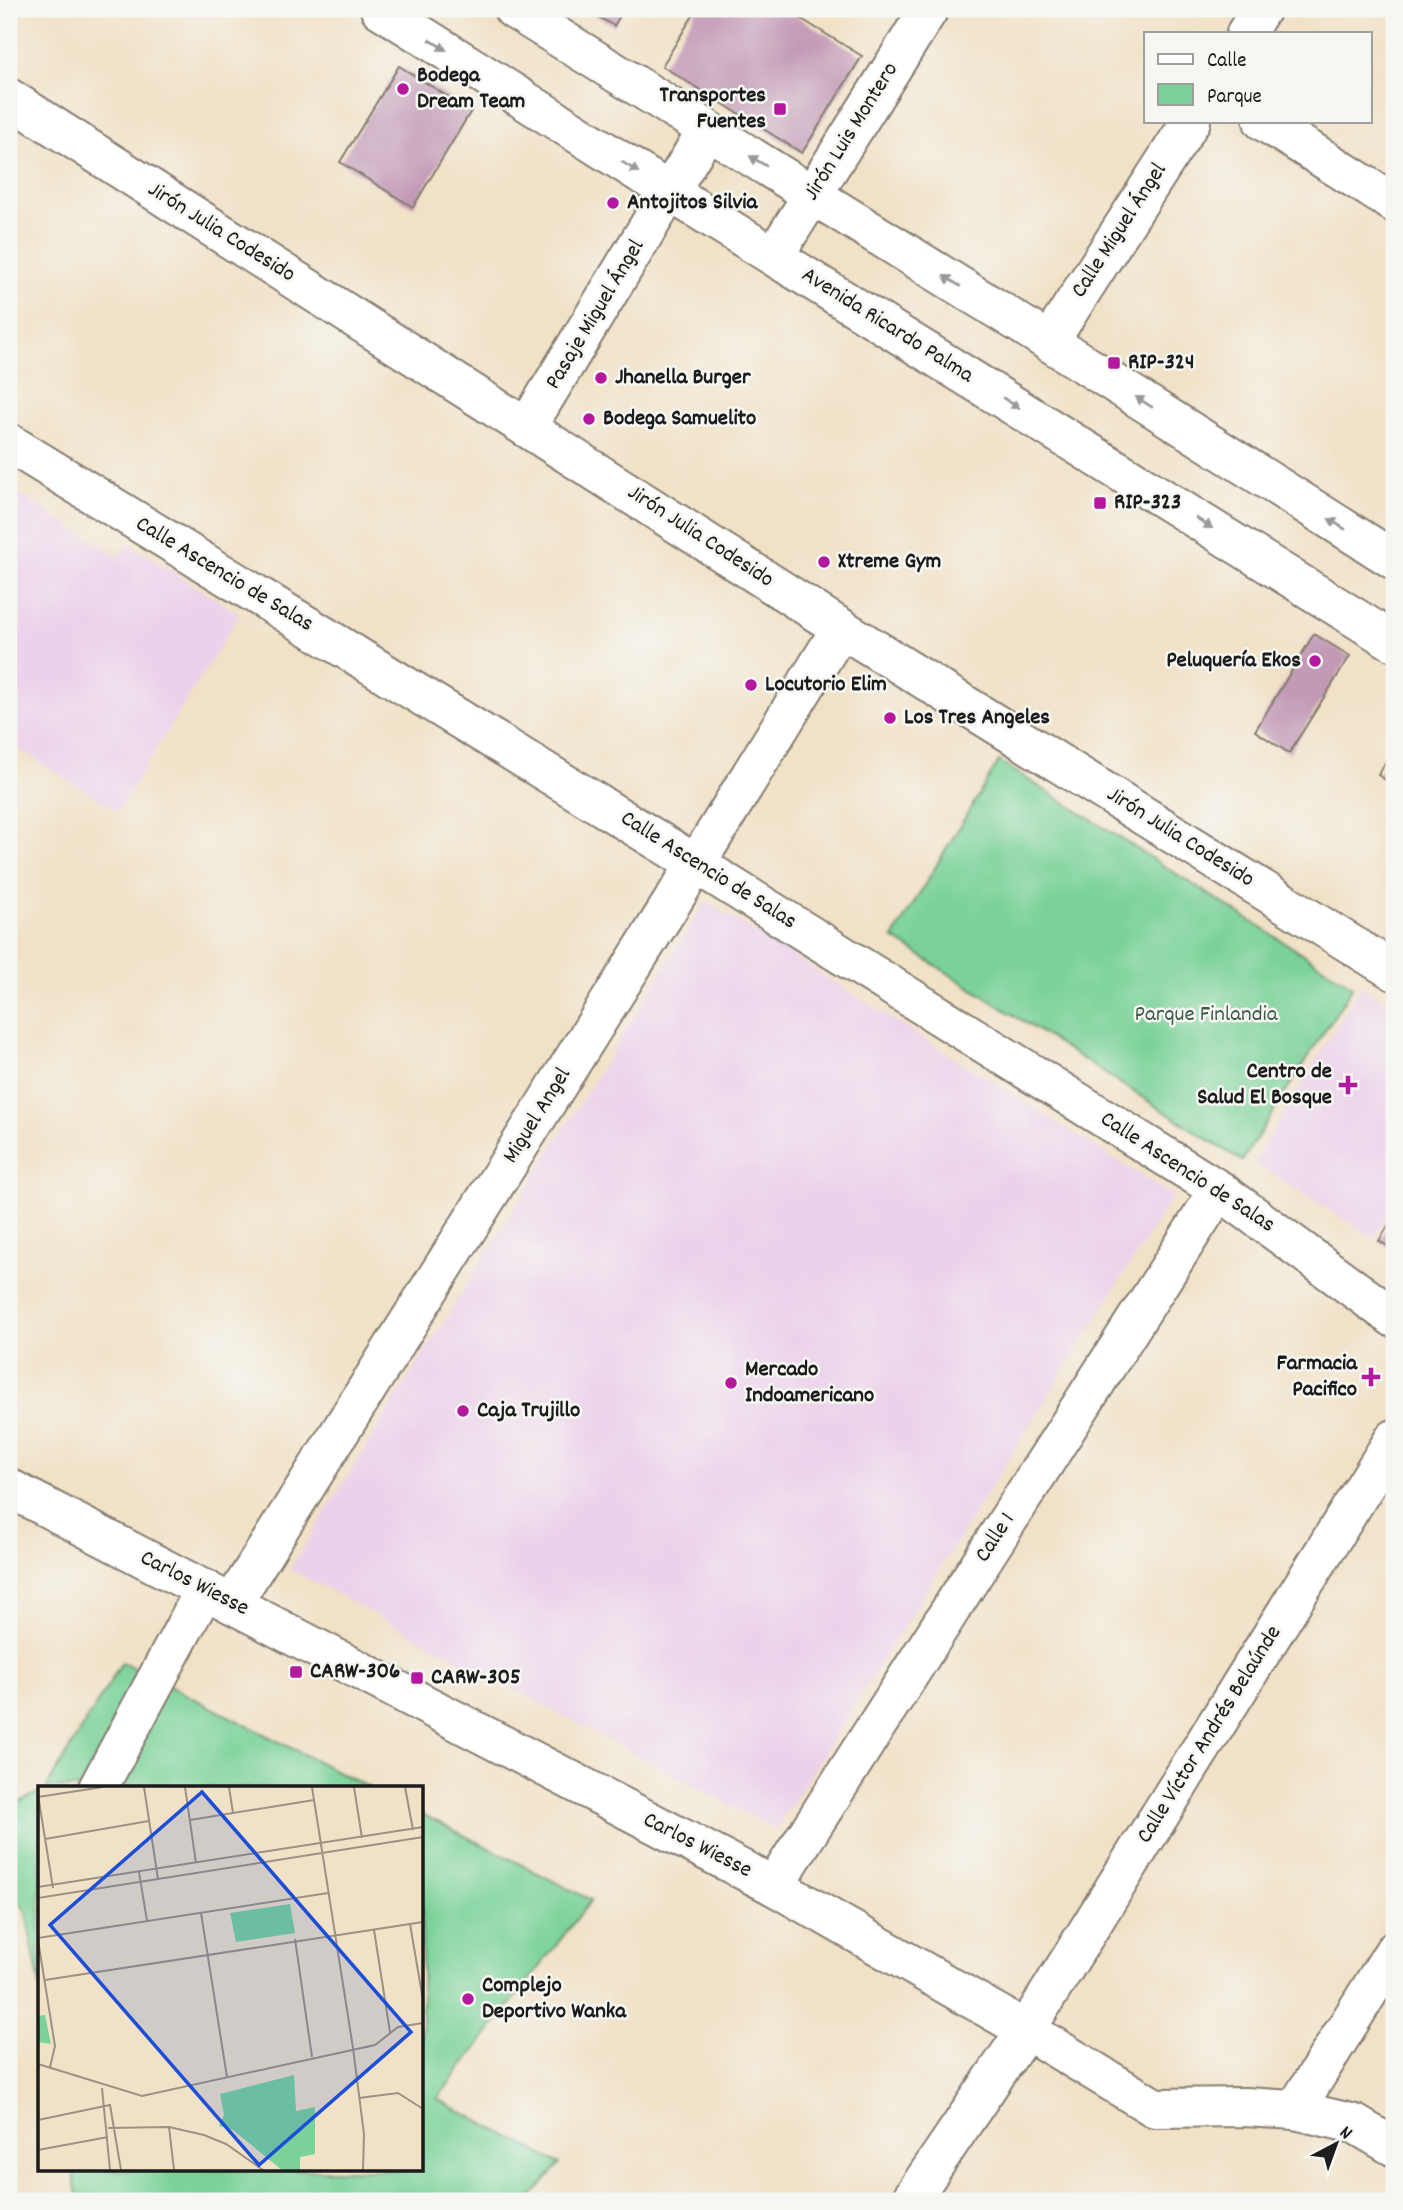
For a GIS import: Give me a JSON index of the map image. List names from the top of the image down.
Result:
{
  "streets": {
    "street": [
      "Jirón Luis Montero",
      "Calle Miguel Ángel",
      "Jirón Julia Codesido",
      "Pasaje Miguel Ángel",
      "Avenida Ricardo Palma",
      "Calle Ascencio de Salas",
      "Miguel Angel",
      "Calle 1",
      "Carlos Wiesse",
      "Calle Víctor Andrés Belaúnde"
    ]
  },
  "crossings": [
    ["Jirón Luis Montero", "Avenida Ricardo Palma"],
    ["Jirón Julia Codesido", "Pasaje Miguel Ángel"],
    ["Jirón Julia Codesido", "Miguel Angel"],
    ["Pasaje Miguel Ángel", "Avenida Ricardo Palma"],
    ["Calle Ascencio de Salas", "Miguel Angel"],
    ["Calle Ascencio de Salas", "Calle 1"],
    ["Miguel Angel", "Carlos Wiesse"],
    ["Calle 1", "Carlos Wiesse"],
    ["Carlos Wiesse", "Calle Víctor Andrés Belaúnde"]
  ],
  "parks": ["Parque Finlandia"],
  "places": {
    "other": [
      "Bodega Dream Team",
      "Antojitos Silvia",
      "Jhanella Burger",
      "Bodega Samuelito",
      "Xtreme Gym",
      "Peluquería Ekos",
      "Locutorio Elim",
      "Los Tres Angeles",
      "Mercado Indoamericano",
      "Caja Trujillo",
      "Complejo Deportivo Wanka"
    ],
    "transit": [
      "Transportes Fuentes",
      "RIP-324",
      "RIP-323",
      "CARW-306",
      "CARW-305"
    ],
    "health": ["Centro de Salud El Bosque", "Farmacia Pacifico"]
  },
  "legend": ["Calle", "Parque"],
  "north": "top right"
}
